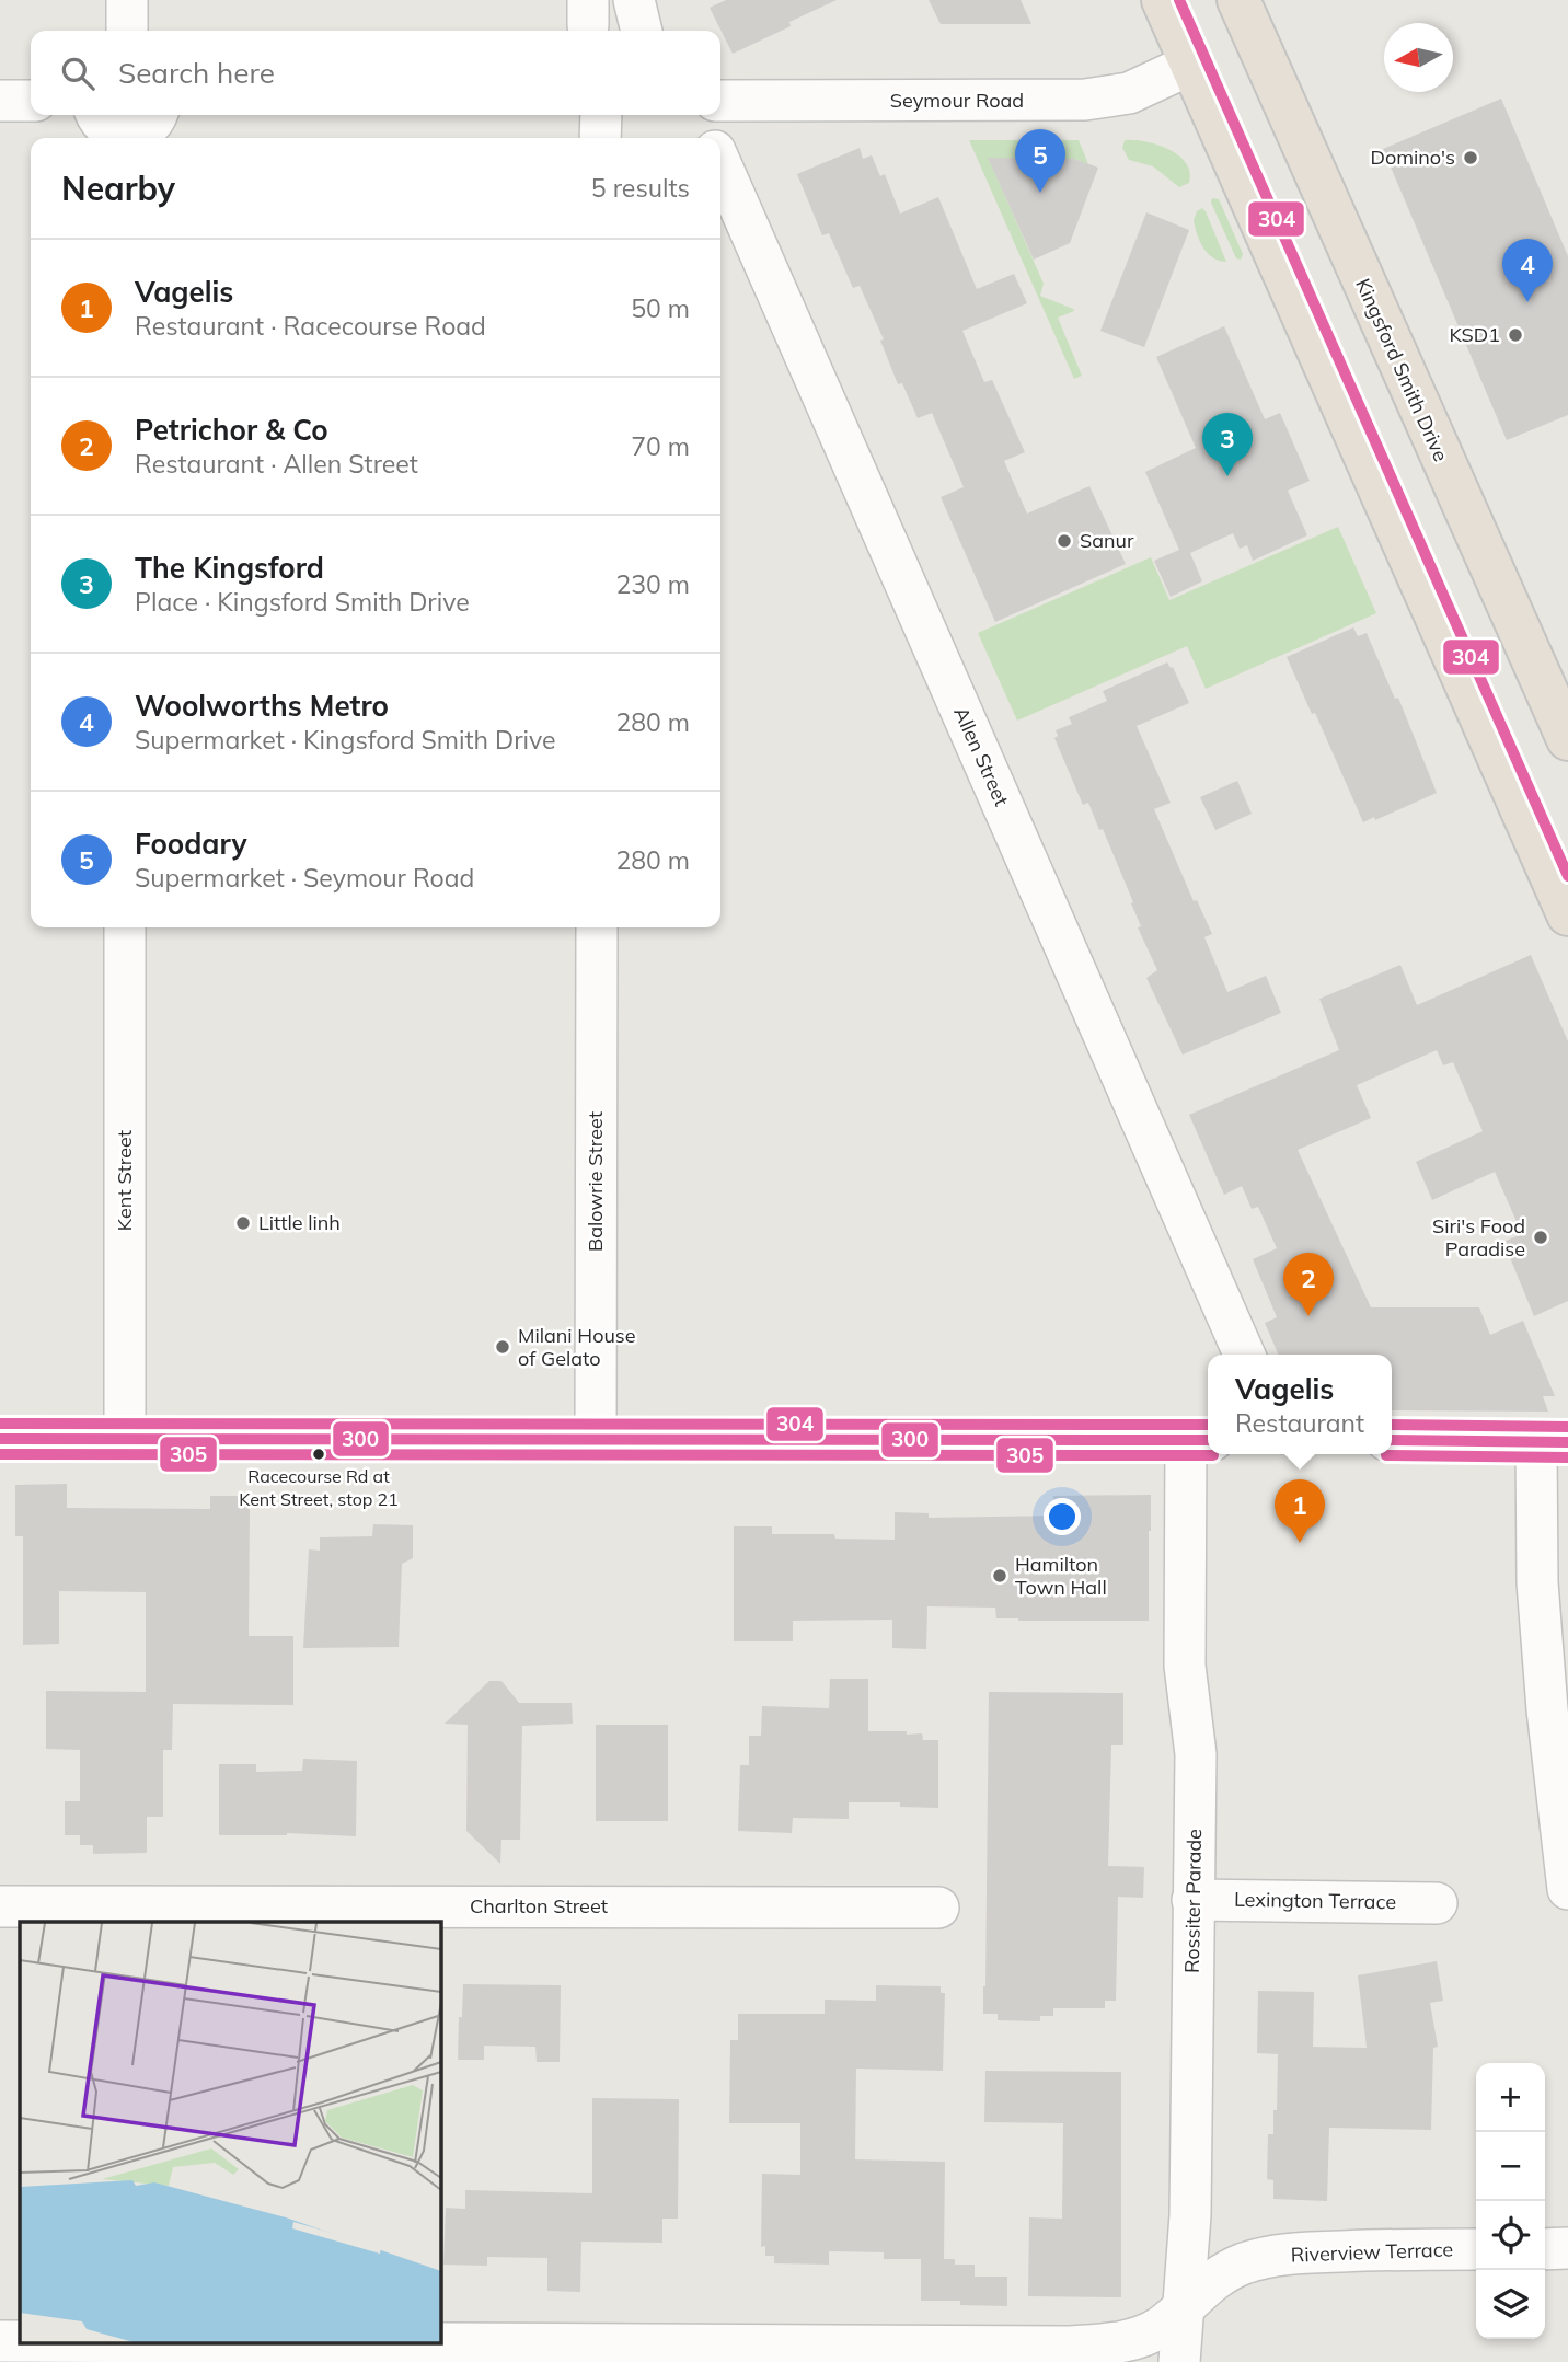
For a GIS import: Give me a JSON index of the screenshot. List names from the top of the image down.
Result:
{
  "streets": {
    "highway": ["Kingsford Smith Drive"],
    "street": [
      "Seymour Road",
      "Allen Street",
      "Kent Street",
      "Balowrie Street",
      "Rossiter Parade",
      "Lexington Terrace",
      "Charlton Street",
      "Riverview Terrace"
    ]
  },
  "crossings": [
    ["Rossiter Parade", "Lexington Terrace"],
    ["Rossiter Parade", "Riverview Terrace"]
  ],
  "places": [
    "Domino's",
    "KSD1",
    "Sanur",
    "Little linh",
    "Siri's Food Paradise",
    "Milani House of Gelato",
    "Racecourse Rd at Kent Street, stop 21",
    "Hamilton Town Hall"
  ],
  "lines": ["transit line 304", "transit line 300", "transit line 305"],
  "north": "left",
  "page": {
    "search": "Search here",
    "pins": [
      "5",
      "4",
      "3",
      "2",
      "1"
    ],
    "heading": ["Nearby", "5 results"],
    "list": [
      {
        "mark": "1",
        "name": "Vagelis",
        "note": "Restaurant · Racecourse Road",
        "value": "50 m"
      },
      {
        "mark": "2",
        "name": "Petrichor & Co",
        "note": "Restaurant · Allen Street",
        "value": "70 m"
      },
      {
        "mark": "3",
        "name": "The Kingsford",
        "note": "Place · Kingsford Smith Drive",
        "value": "230 m"
      },
      {
        "mark": "4",
        "name": "Woolworths Metro",
        "note": "Supermarket · Kingsford Smith Drive",
        "value": "280 m"
      },
      {
        "mark": "5",
        "name": "Foodary",
        "note": "Supermarket · Seymour Road",
        "value": "280 m"
      }
    ],
    "popup": ["Vagelis", "Restaurant"],
    "map_buttons": ["+", "−"]
  }
}
